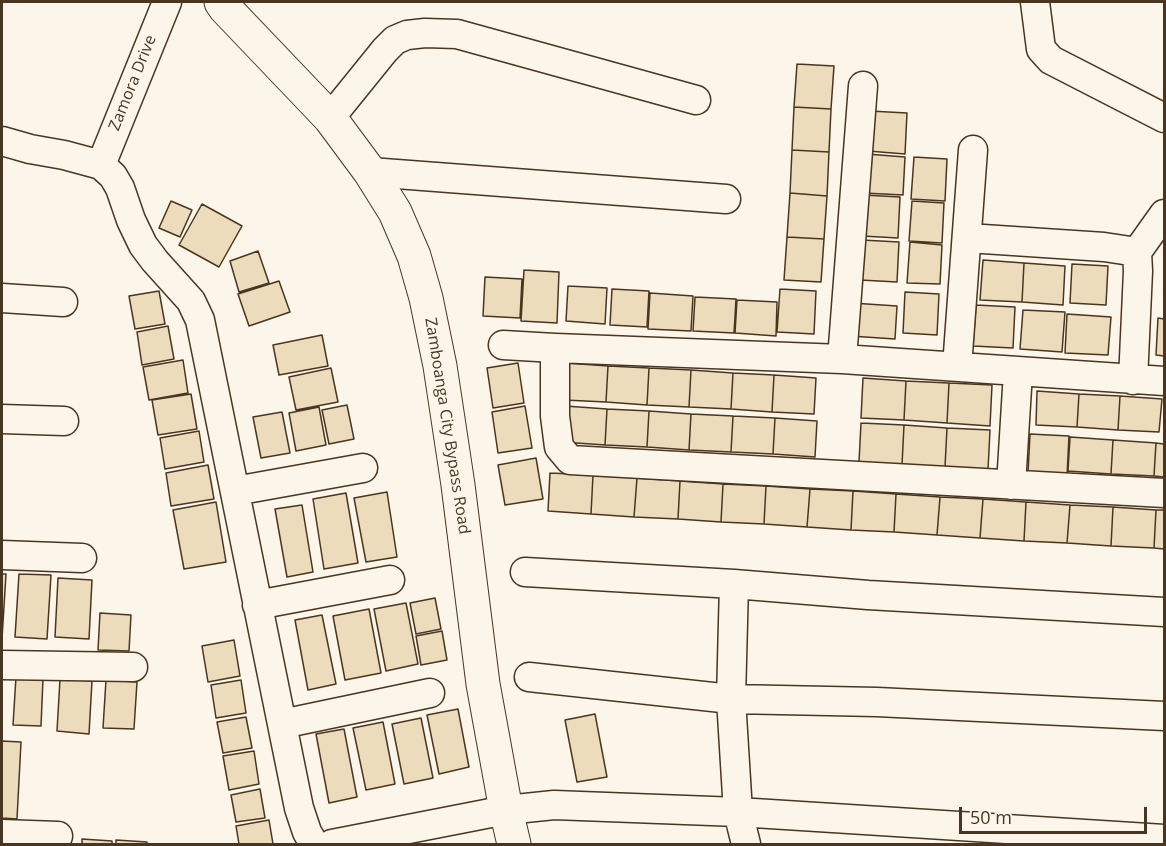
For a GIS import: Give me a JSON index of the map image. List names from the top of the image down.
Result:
{
  "streets": {
    "main road": ["Zamboanga City Bypass Road"],
    "street": ["Zamora Drive"]
  },
  "scale_bar": "50 m"
}
